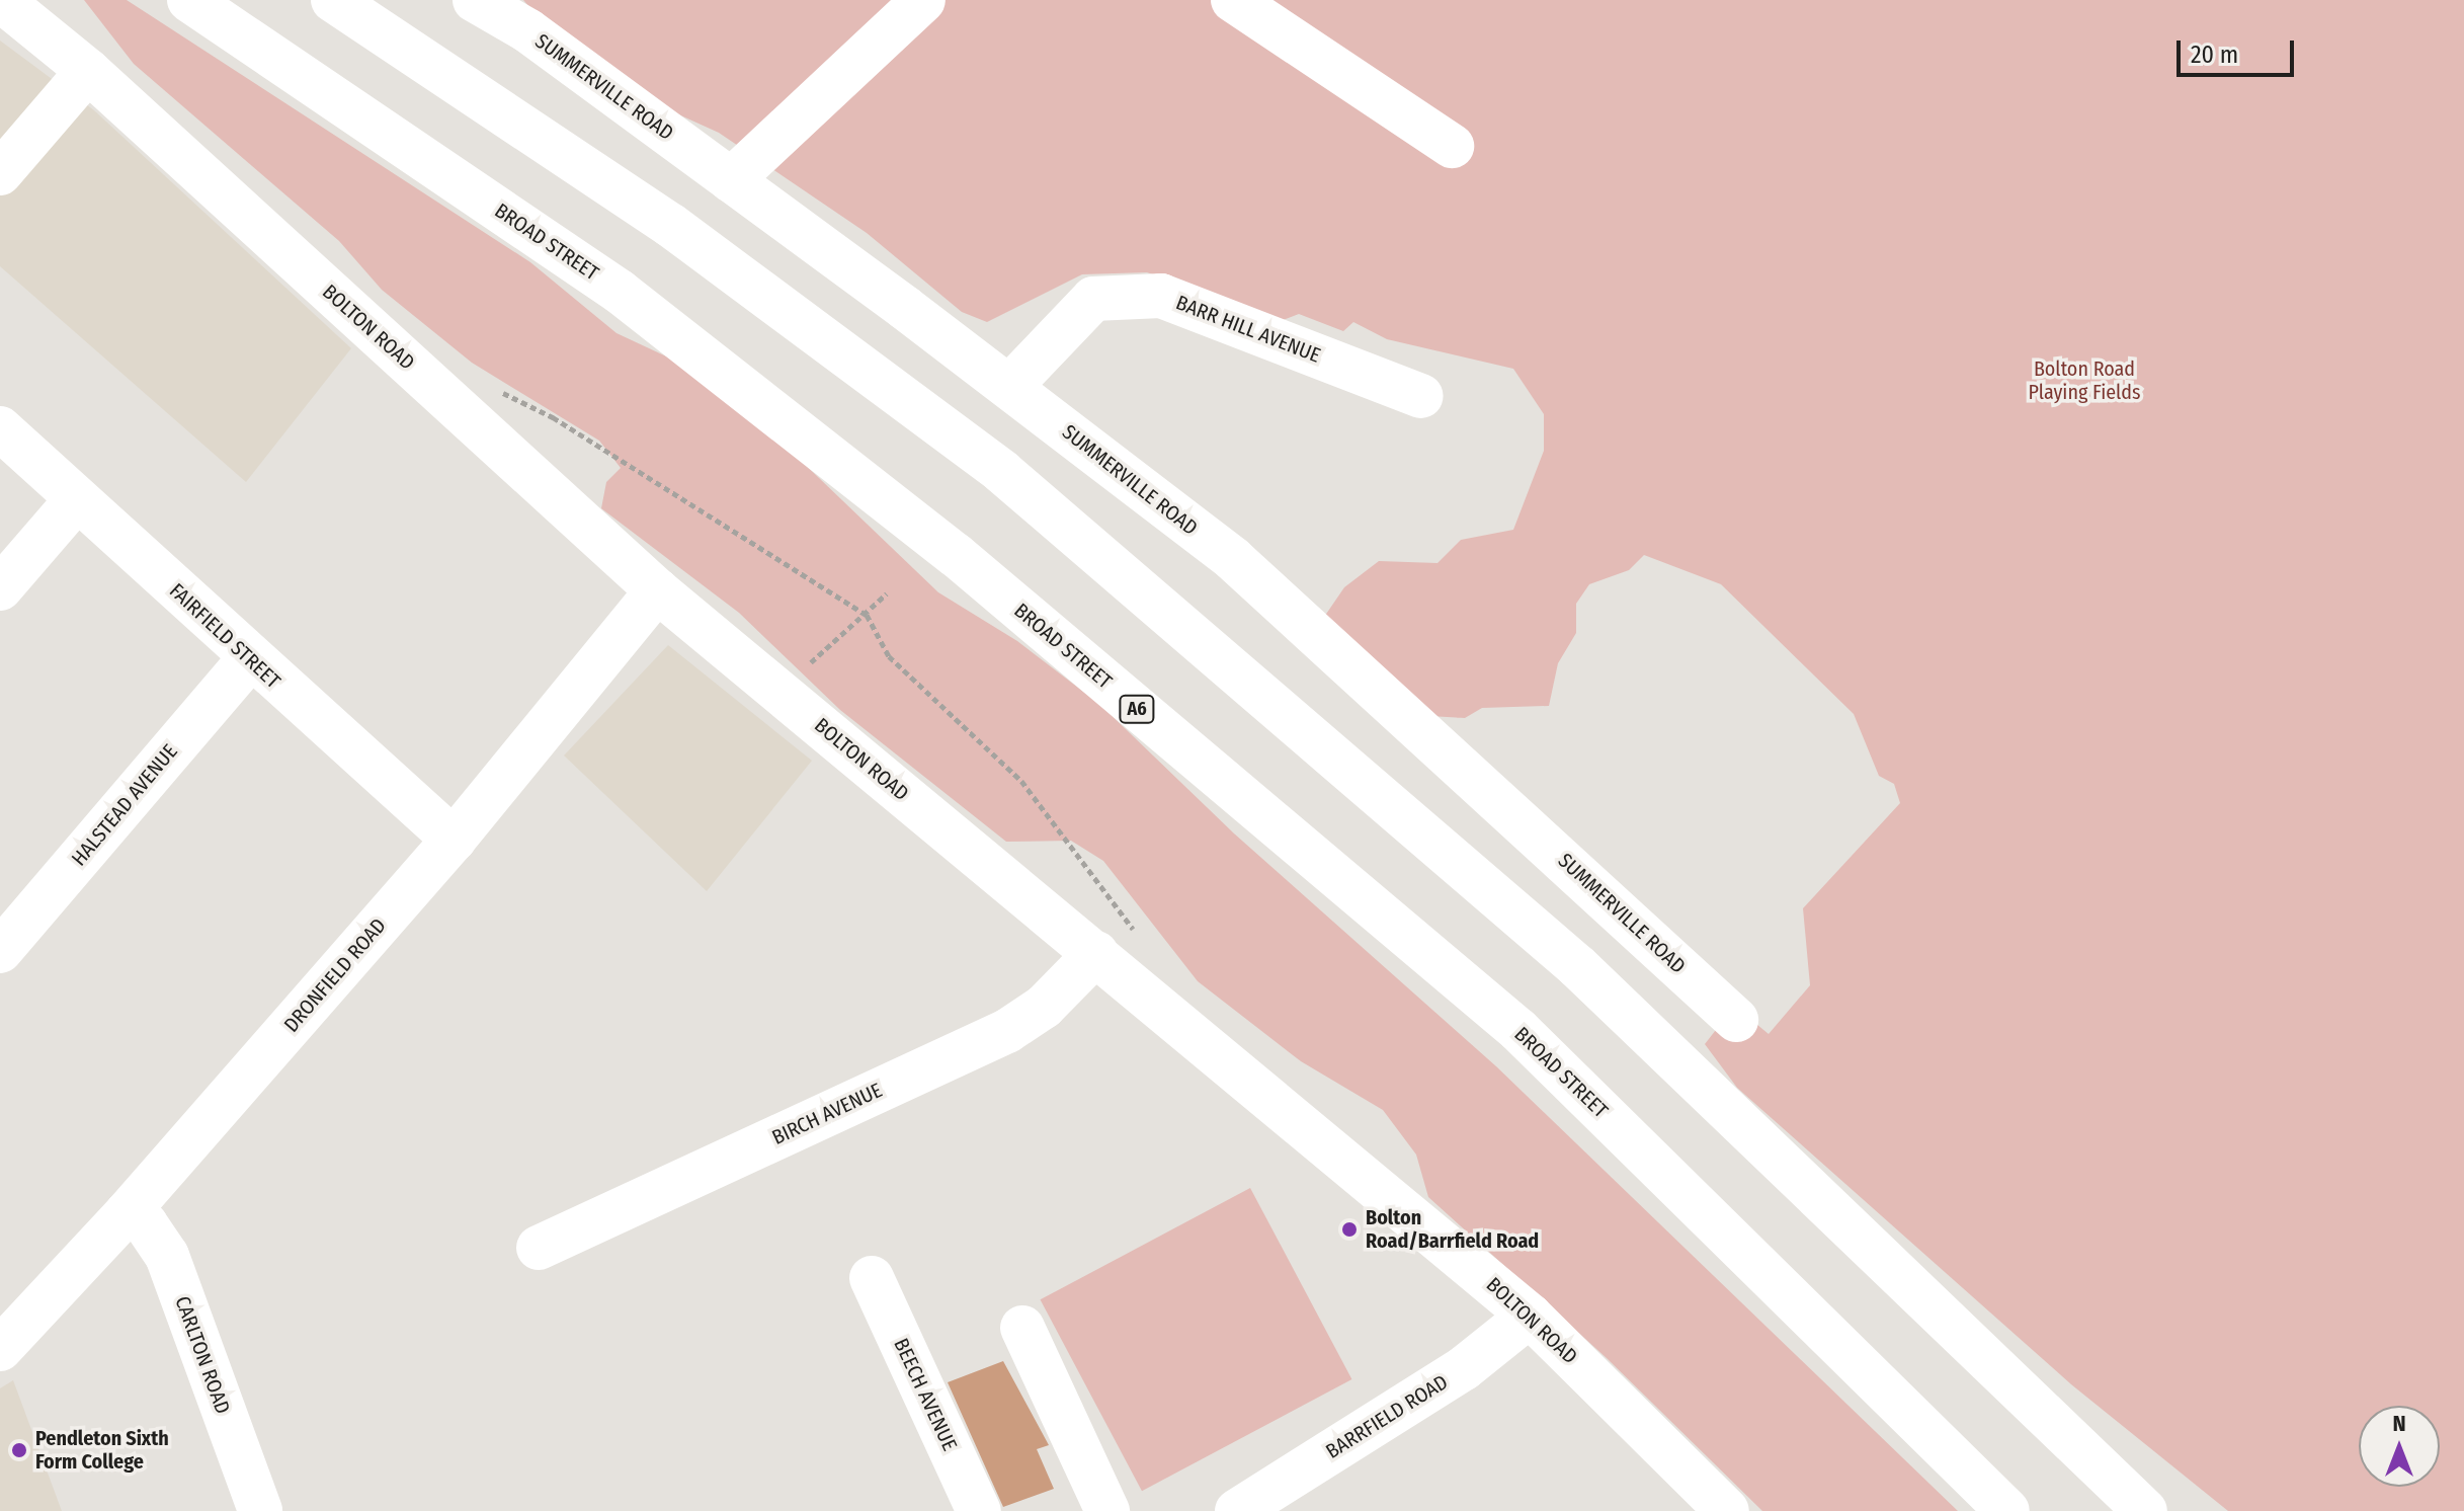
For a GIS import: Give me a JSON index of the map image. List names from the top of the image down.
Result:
{
  "streets": {
    "main road": [
      "SUMMERVILLE ROAD",
      "BROAD STREET",
      "BOLTON ROAD",
      "BARR HILL AVENUE",
      "FAIRFIELD STREET",
      "A6",
      "HALSTEAD AVENUE",
      "DRONFIELD ROAD",
      "BIRCH AVENUE",
      "CARLTON ROAD",
      "BEECH AVENUE",
      "BARRFIELD ROAD"
    ]
  },
  "crossings": [
    ["SUMMERVILLE ROAD", "BARR HILL AVENUE"],
    ["BOLTON ROAD", "DRONFIELD ROAD"],
    ["BOLTON ROAD", "BIRCH AVENUE"],
    ["BOLTON ROAD", "BARRFIELD ROAD"],
    ["FAIRFIELD STREET", "HALSTEAD AVENUE"],
    ["FAIRFIELD STREET", "DRONFIELD ROAD"],
    ["DRONFIELD ROAD", "CARLTON ROAD"]
  ],
  "parks": ["Bolton Road Playing Fields"],
  "places": ["Bolton Road/Barrfield Road", "Pendleton Sixth Form College"],
  "scale_bar": "20 m",
  "north": "top"
}
